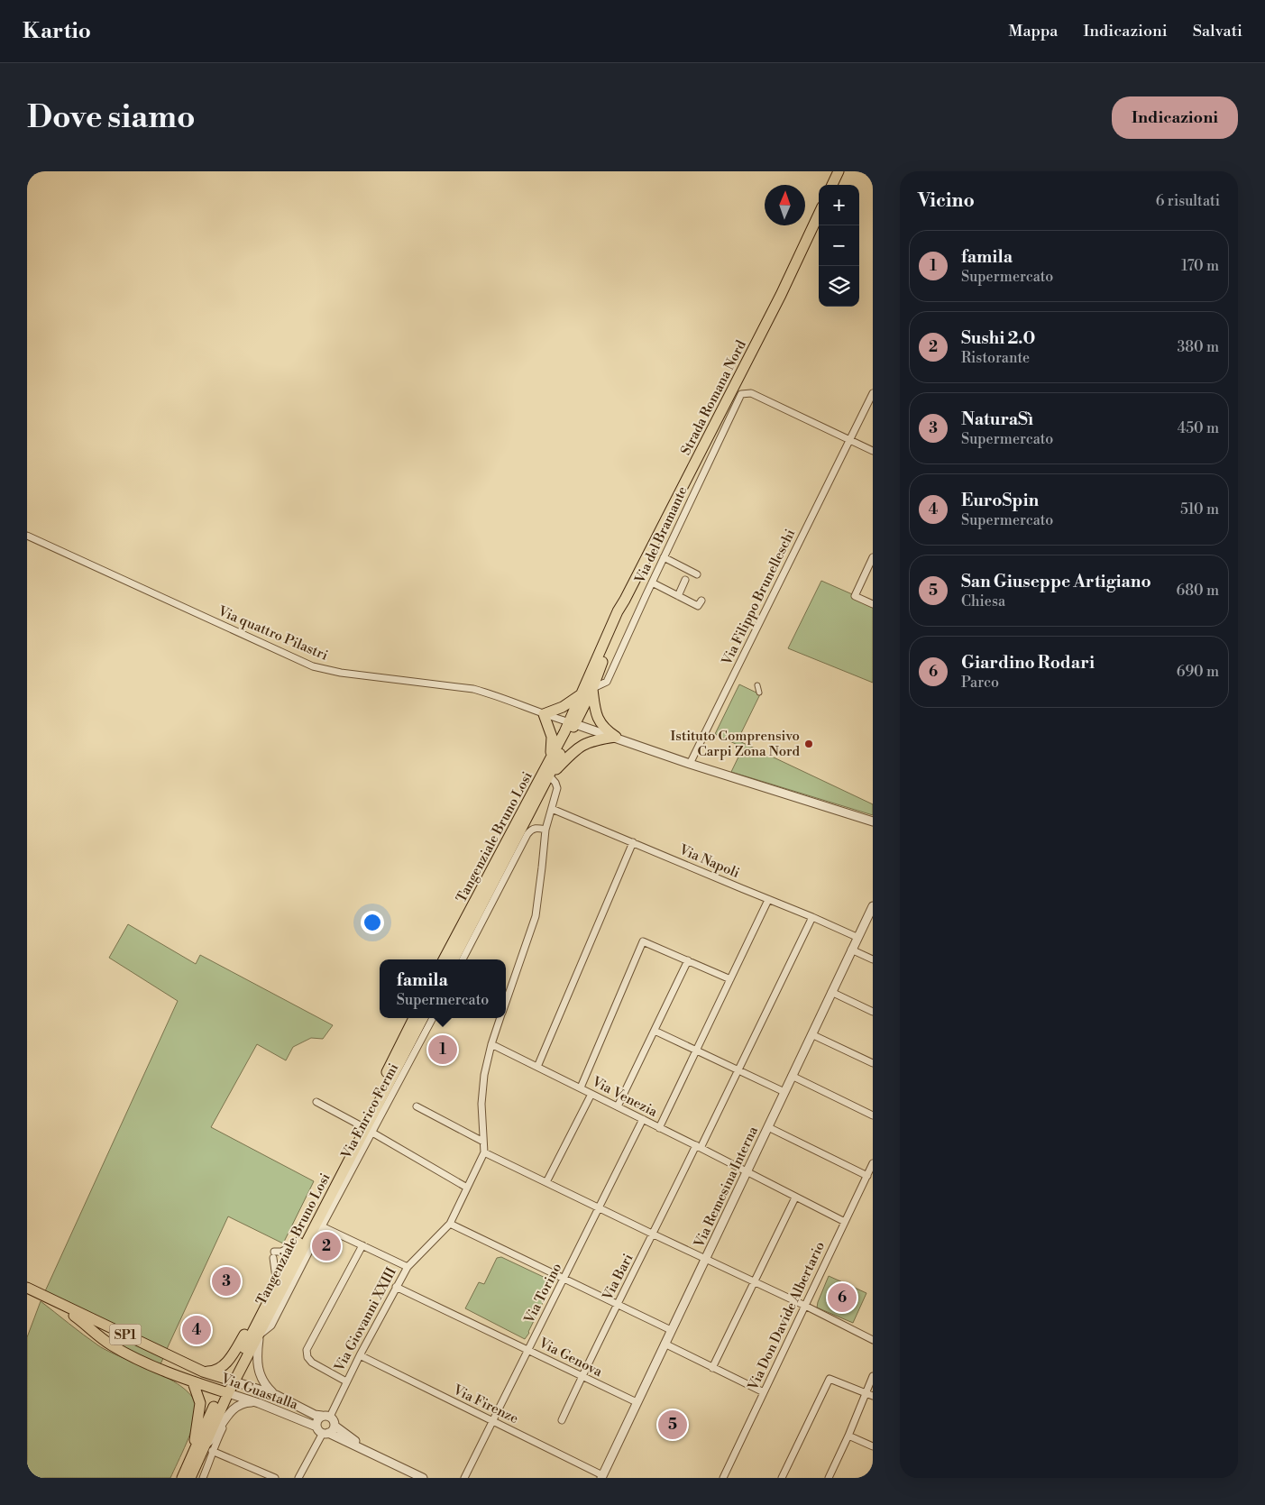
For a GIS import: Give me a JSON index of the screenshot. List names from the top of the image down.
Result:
{
  "streets": {
    "main road": [
      "Strada Romana Nord",
      "Tangenziale Bruno Losi",
      "SP1",
      "Via Guastalla"
    ],
    "street": [
      "Via del Bramante",
      "Via Filippo Brunelleschi",
      "Via quattro Pilastri",
      "Via Napoli",
      "Via Venezia",
      "Via Enrico Fermi",
      "Via Remesina Interna",
      "Via Bari",
      "Via Torino",
      "Via Don Davide Albertario",
      "Via Giovanni XXIII",
      "Via Genova",
      "Via Firenze"
    ]
  },
  "crossings": [
    ["Strada Romana Nord", "Via del Bramante"],
    ["Strada Romana Nord", "Via quattro Pilastri"],
    ["Strada Romana Nord", "Tangenziale Bruno Losi"],
    ["Via del Bramante", "Via Filippo Brunelleschi"],
    ["Via quattro Pilastri", "Tangenziale Bruno Losi"],
    ["Tangenziale Bruno Losi", "Via Enrico Fermi"],
    ["Tangenziale Bruno Losi", "Via Guastalla"],
    ["Via Napoli", "Via Remesina Interna"],
    ["Via Napoli", "Via Bari"],
    ["Via Venezia", "Via Remesina Interna"],
    ["Via Venezia", "Via Bari"],
    ["Via Venezia", "Via Torino"],
    ["Via Venezia", "Via Don Davide Albertario"],
    ["Via Remesina Interna", "Via Genova"],
    ["Via Remesina Interna", "Via Firenze"],
    ["Via Bari", "Via Genova"],
    ["Via Torino", "Via Genova"],
    ["Via Torino", "Via Firenze"],
    ["Via Giovanni XXIII", "Via Genova"],
    ["Via Giovanni XXIII", "Via Guastalla"],
    ["Via Giovanni XXIII", "Via Firenze"]
  ],
  "places": ["Istituto Comprensivo Carpi Zona Nord"],
  "north": "top",
  "page": {
    "header": "Kartio",
    "nav": ["Mappa", "Indicazioni", "Salvati"],
    "buttons": "Indicazioni",
    "title": "Dove siamo",
    "heading": ["Vicino", "6 risultati"],
    "map_buttons": ["+", "−"],
    "list": [
      {
        "mark": "1",
        "name": "famila",
        "note": "Supermercato",
        "value": "170 m"
      },
      {
        "mark": "2",
        "name": "Sushi 2.0",
        "note": "Ristorante",
        "value": "380 m"
      },
      {
        "mark": "3",
        "name": "NaturaSì",
        "note": "Supermercato",
        "value": "450 m"
      },
      {
        "mark": "4",
        "name": "EuroSpin",
        "note": "Supermercato",
        "value": "510 m"
      },
      {
        "mark": "5",
        "name": "San Giuseppe Artigiano",
        "note": "Chiesa",
        "value": "680 m"
      },
      {
        "mark": "6",
        "name": "Giardino Rodari",
        "note": "Parco",
        "value": "690 m"
      }
    ],
    "popup": ["famila", "Supermercato"],
    "pins": [
      "1",
      "2",
      "3",
      "6",
      "4",
      "5"
    ]
  }
}
